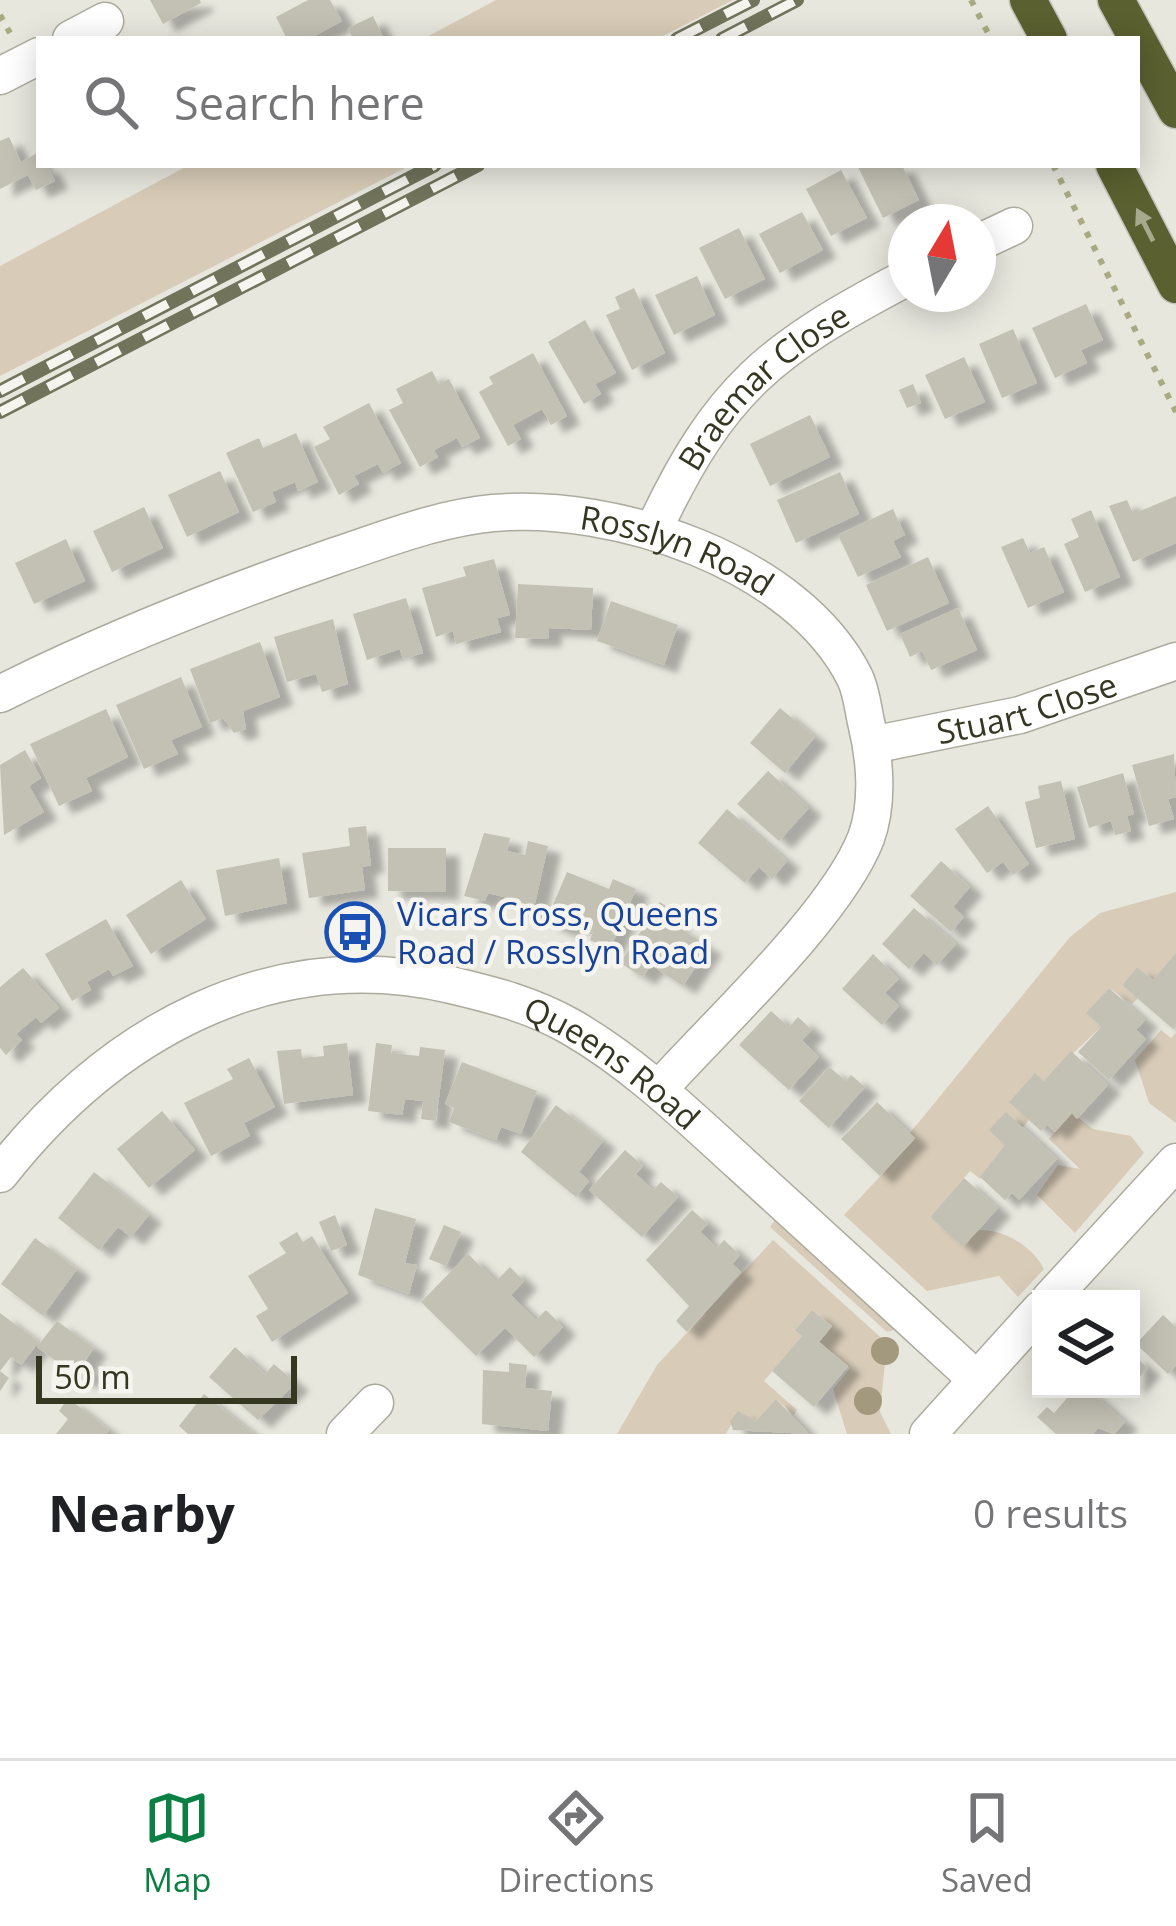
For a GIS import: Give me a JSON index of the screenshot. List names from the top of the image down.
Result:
{
  "streets": {
    "street": [
      "Braemar Close",
      "Rosslyn Road",
      "Stuart Close",
      "Queens Road"
    ]
  },
  "crossings": [
    ["Braemar Close", "Rosslyn Road"],
    ["Rosslyn Road", "Stuart Close"],
    ["Rosslyn Road", "Queens Road"]
  ],
  "places": {
    "bus stop": ["Vicars Cross, Queens Road / Rosslyn Road"]
  },
  "scale_bar": "50 m",
  "north": "top",
  "page": {
    "search": "Search here",
    "scale": "50 m",
    "heading": ["Nearby", "0 results"],
    "nav": ["Map", "Directions", "Saved"]
  }
}
